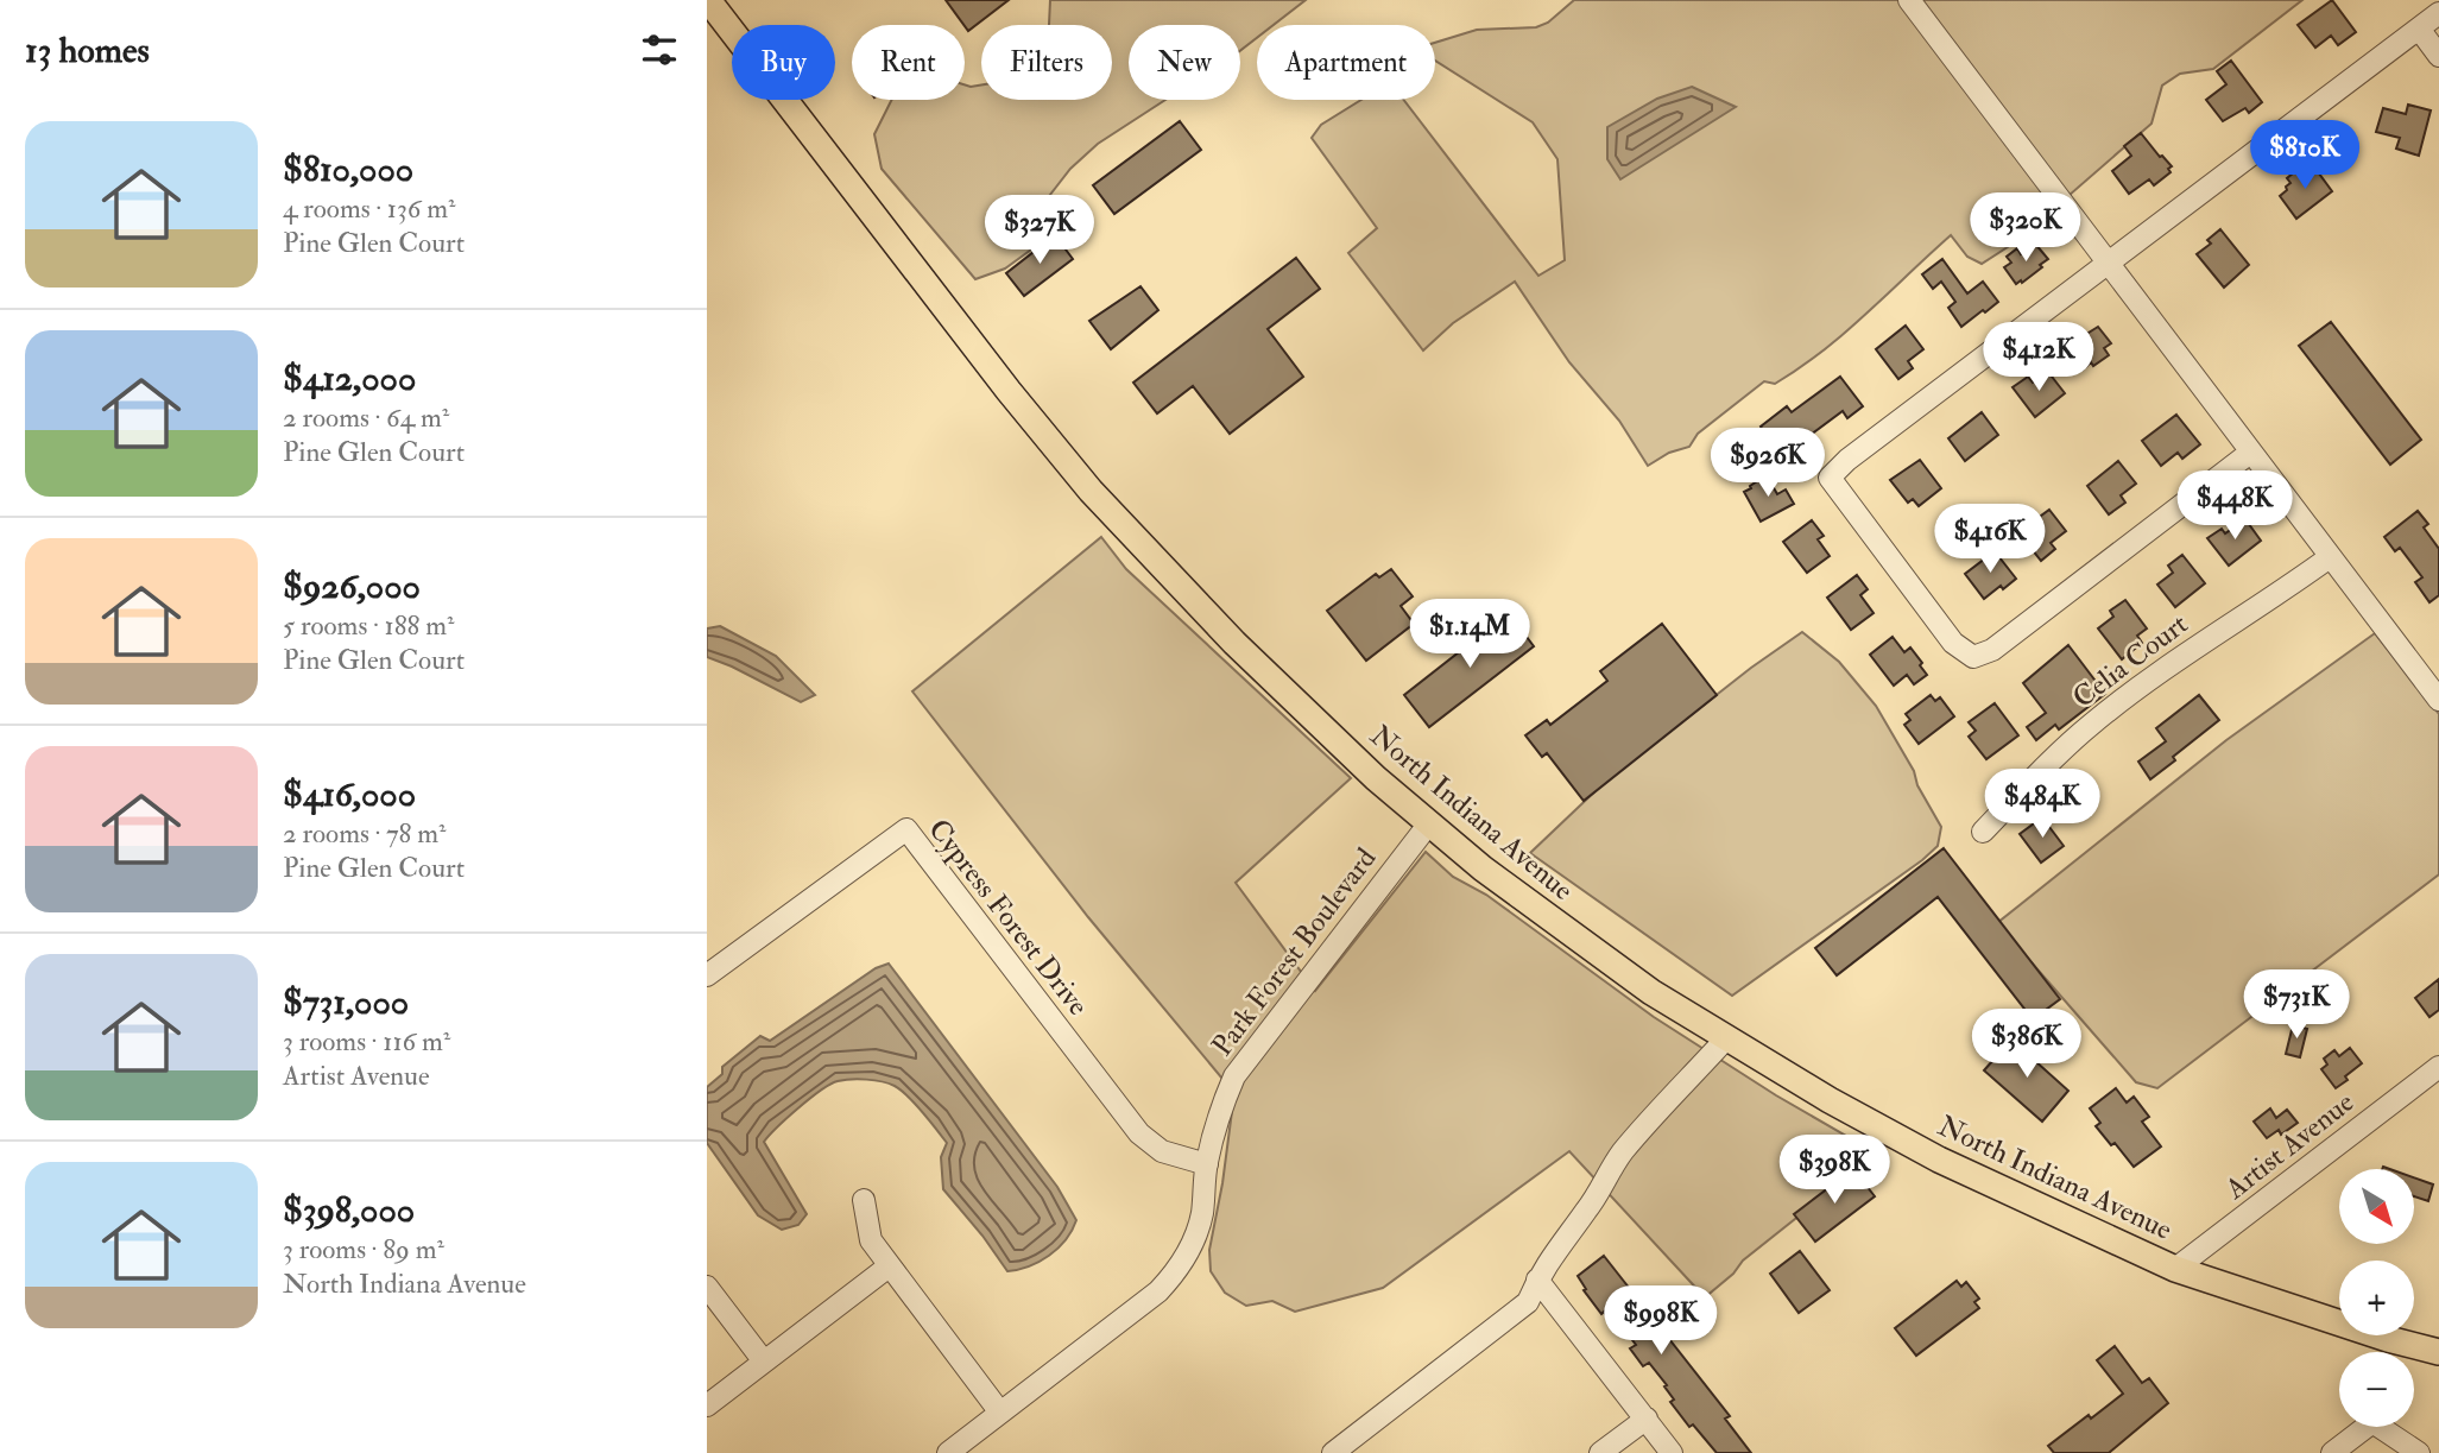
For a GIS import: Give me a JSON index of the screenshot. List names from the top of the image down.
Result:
{
  "streets": {
    "main road": ["North Indiana Avenue"],
    "street": [
      "Celia Court",
      "Cypress Forest Drive",
      "Park Forest Boulevard",
      "Artist Avenue"
    ]
  },
  "crossings": [
    ["North Indiana Avenue", "Park Forest Boulevard"],
    ["North Indiana Avenue", "Artist Avenue"],
    ["Cypress Forest Drive", "Park Forest Boulevard"]
  ],
  "north": "bottom right",
  "page": {
    "heading": "13 homes",
    "chip": [
      "Buy",
      "Rent",
      "Filters",
      "New",
      "Apartment"
    ],
    "list": [
      {
        "name": "$810,000",
        "note": "4 rooms · 136 m² · Pine Glen Court"
      },
      {
        "name": "$412,000",
        "note": "2 rooms · 64 m² · Pine Glen Court"
      },
      {
        "name": "$926,000",
        "note": "5 rooms · 188 m² · Pine Glen Court"
      },
      {
        "name": "$416,000",
        "note": "2 rooms · 78 m² · Pine Glen Court"
      },
      {
        "name": "$731,000",
        "note": "3 rooms · 116 m² · Artist Avenue"
      },
      {
        "name": "$398,000",
        "note": "3 rooms · 89 m² · North Indiana Avenue"
      }
    ],
    "price": [
      "$810K",
      "$320K",
      "$327K",
      "$412K",
      "$926K",
      "$448K",
      "$416K",
      "$1.14M",
      "$484K",
      "$731K",
      "$386K",
      "$398K",
      "$998K"
    ],
    "map_buttons": ["+", "−"]
  }
}
